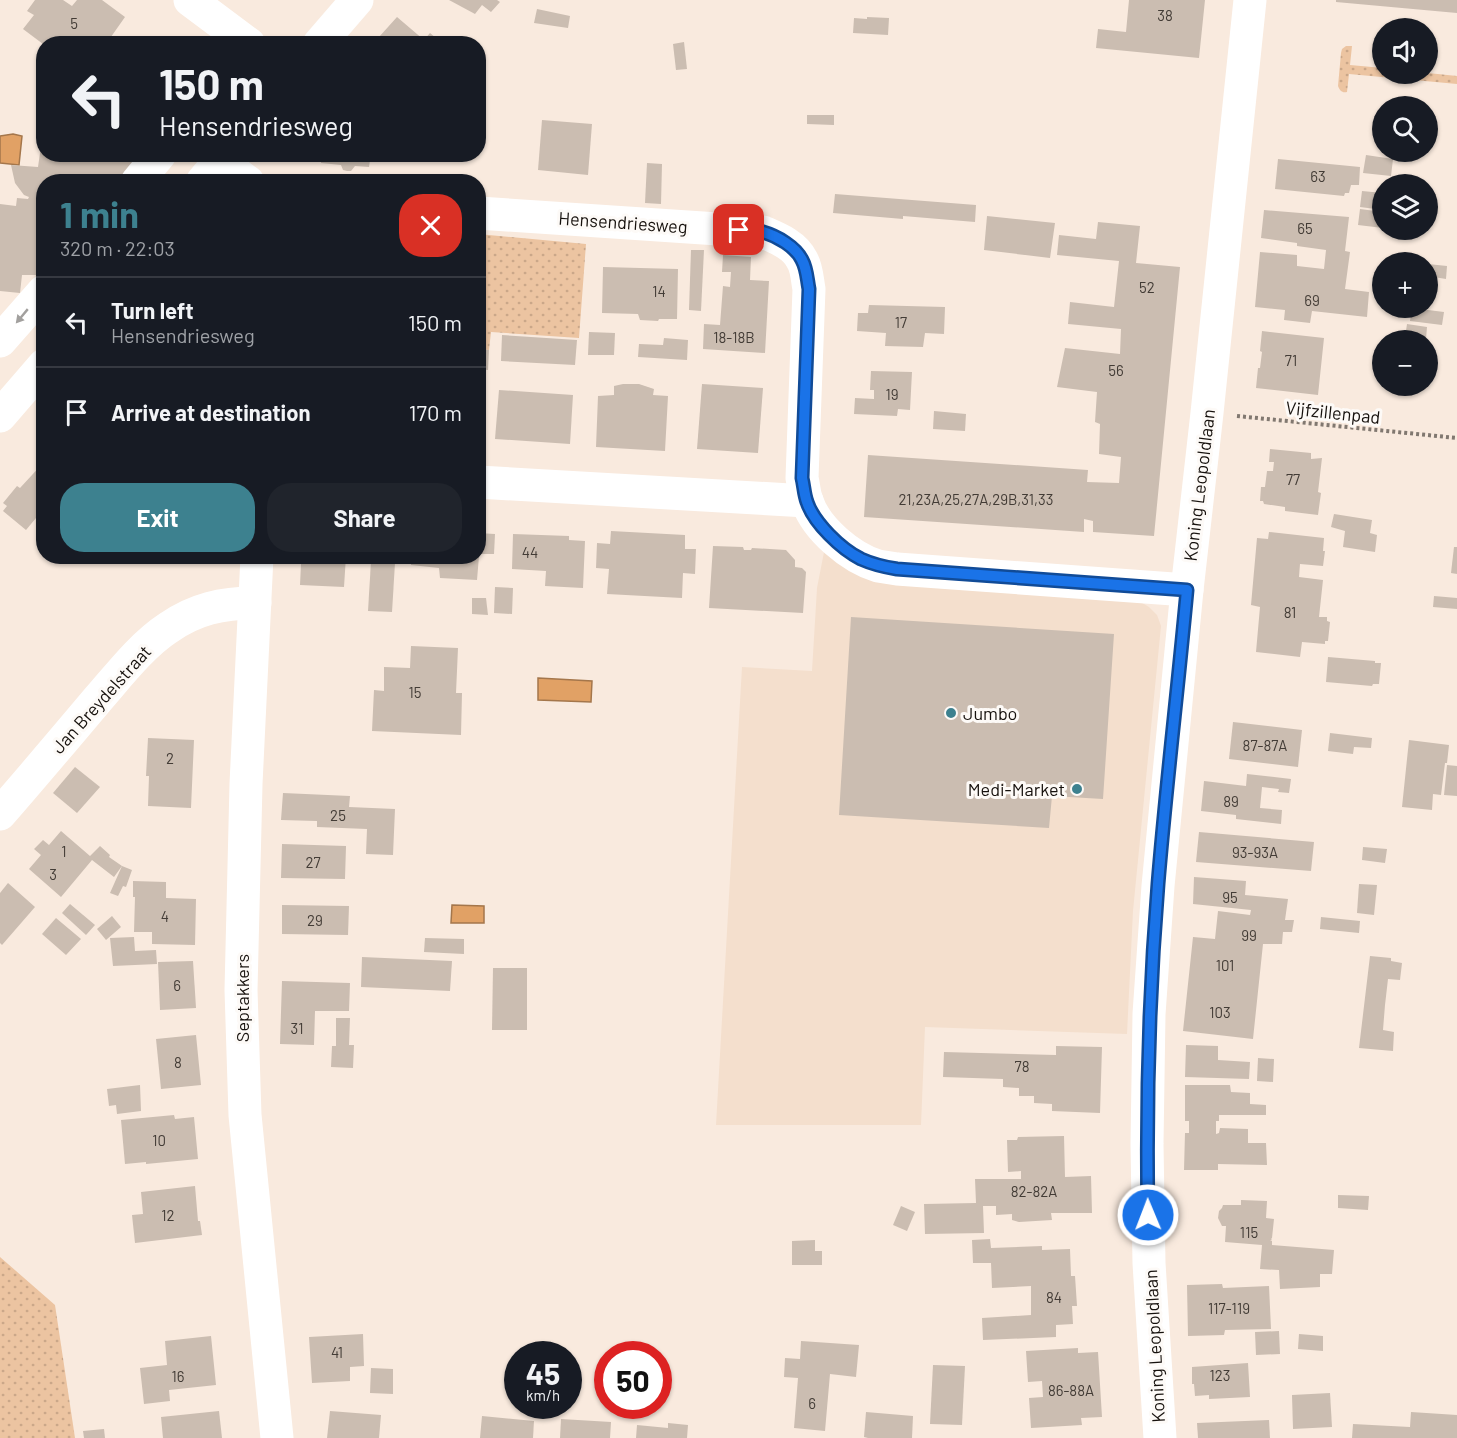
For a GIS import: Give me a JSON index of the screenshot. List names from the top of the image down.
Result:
{
  "streets": {
    "street": [
      "Hensendriesweg",
      "Koning Leopoldlaan",
      "Jan Breydelstraat",
      "Septakkers"
    ],
    "path": ["Vijfzillenpad"]
  },
  "crossings": [
    ["Hensendriesweg", "Koning Leopoldlaan"],
    ["Vijfzillenpad", "Koning Leopoldlaan"],
    ["Jan Breydelstraat", "Septakkers"]
  ],
  "places": ["Jumbo", "Medi-Market"],
  "house_numbers": [
    "38",
    "5",
    "63",
    "65",
    "52",
    "14",
    "69",
    "17",
    "18-18B",
    "71",
    "56",
    "19",
    "77",
    "21,23A,25,27A,29B,31,33",
    "44",
    "81",
    "15",
    "87-87A",
    "2",
    "89",
    "25",
    "1",
    "93-93A",
    "27",
    "3",
    "95",
    "4",
    "29",
    "99",
    "101",
    "6",
    "103",
    "31",
    "8",
    "78",
    "10",
    "82-82A",
    "12",
    "115",
    "84",
    "117-119",
    "41",
    "123",
    "16",
    "86-88A",
    "6"
  ],
  "page": {
    "map_buttons": ["+", "−"],
    "turn": ["150 m", "Hensendriesweg"],
    "heading": ["1 min", "320 m · 22:03"],
    "list": [
      {
        "name": "Turn left",
        "note": "Hensendriesweg",
        "value": "150 m"
      },
      {
        "name": "Arrive at destination",
        "value": "170 m"
      }
    ],
    "buttons": ["Exit", "Share"],
    "speed": "45 km/h",
    "limit": "50"
  }
}
